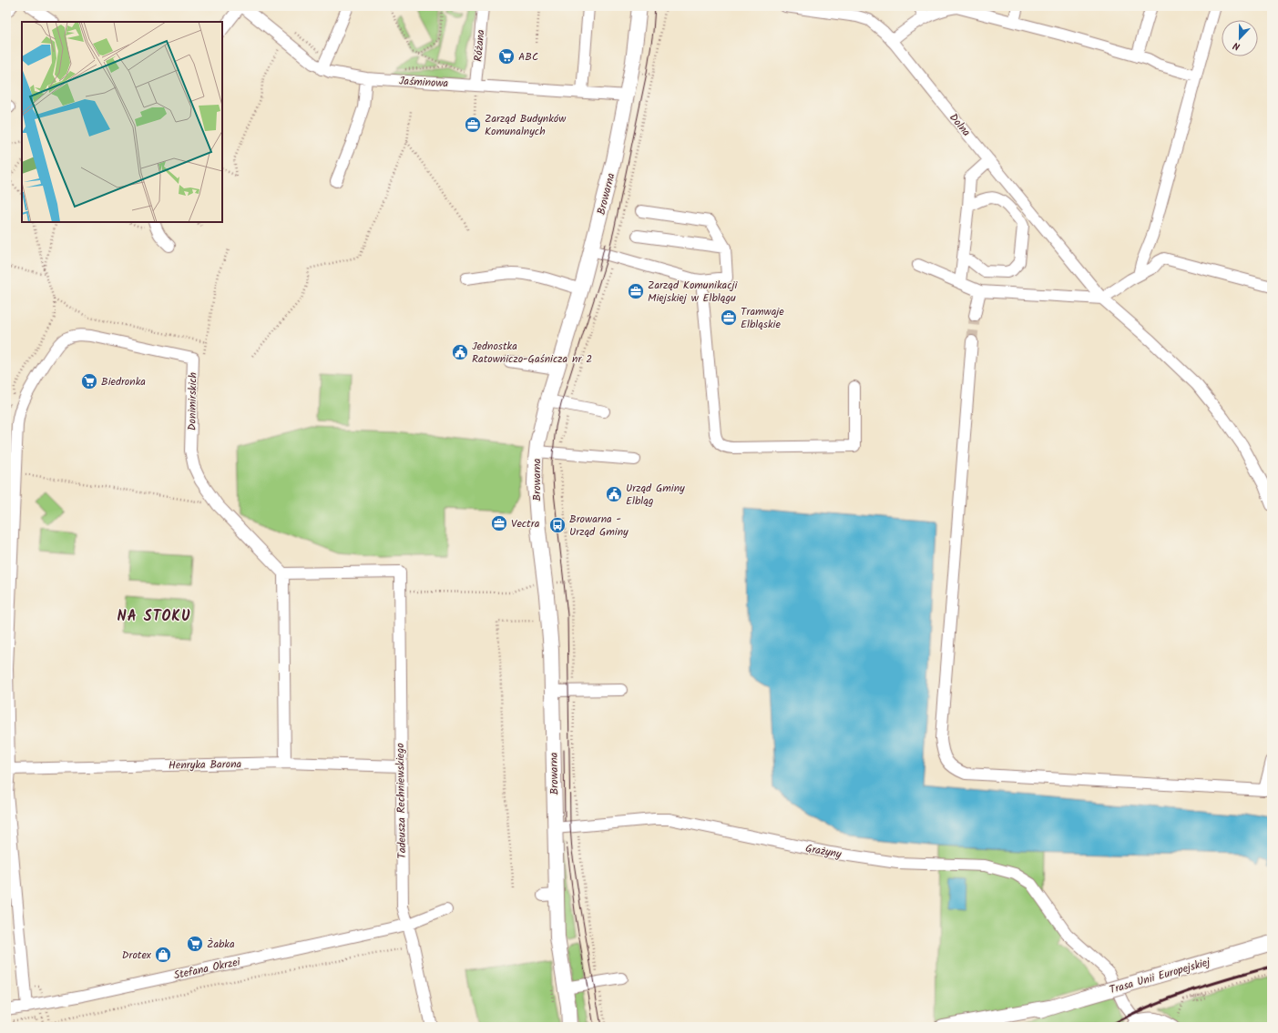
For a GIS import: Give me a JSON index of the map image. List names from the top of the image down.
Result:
{
  "streets": {
    "main road": ["Browarna", "Trasa Unii Europejskiej"],
    "street": [
      "Różana",
      "Jaśminowa",
      "Dolna",
      "Donimirskich",
      "Henryka Barona",
      "Tadeusza Rechniewskiego",
      "Grażyny",
      "Stefana Okrzei"
    ]
  },
  "crossings": [
    ["Różana", "Jaśminowa"],
    ["Jaśminowa", "Browarna"],
    ["Browarna", "Grażyny"],
    ["Donimirskich", "Tadeusza Rechniewskiego"],
    ["Henryka Barona", "Tadeusza Rechniewskiego"],
    ["Tadeusza Rechniewskiego", "Stefana Okrzei"]
  ],
  "districts": ["NA STOKU"],
  "places": {
    "supermarket": ["ABC", "Biedronka", "Żabka"],
    "office": [
      "Zarząd Budynków Komunalnych",
      "Zarząd Komunikacji Miejskiej w Elblągu",
      "Tramwaje Elbląskie",
      "Vectra"
    ],
    "public building": ["Jednostka Ratowniczo-Gaśnicza nr 2", "Urząd Gminy Elbląg"],
    "bus stop": ["Browarna - Urząd Gminy"],
    "shop": ["Drotex"]
  },
  "north": "bottom"
}
